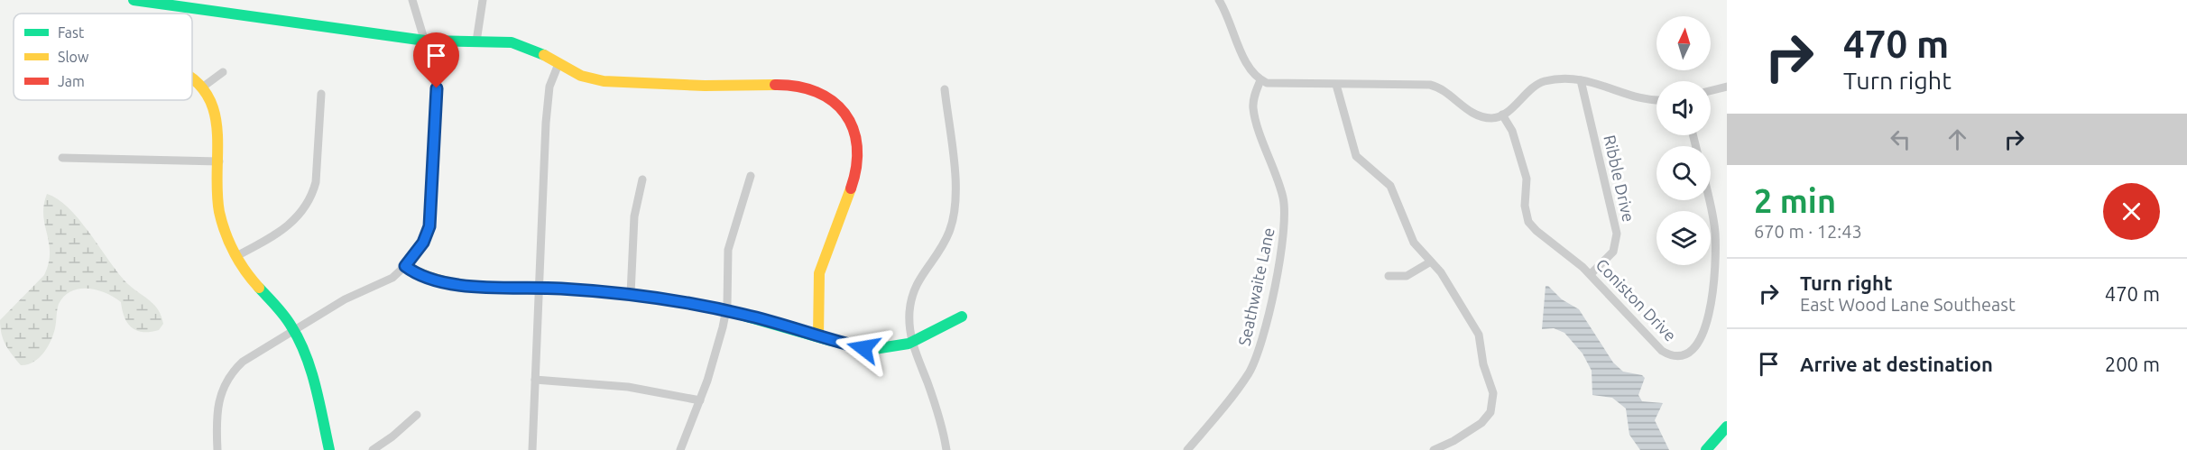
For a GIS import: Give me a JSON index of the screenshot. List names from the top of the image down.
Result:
{
  "streets": {
    "street": ["Ribble Drive", "Seathwaite Lane", "Coniston Drive"]
  },
  "crossings": [
    ["Ribble Drive", "Coniston Drive"]
  ],
  "legend": ["Fast", "Slow", "Jam"],
  "north": "top",
  "page": {
    "turn": ["470 m", "Turn right"],
    "heading": ["2 min", "670 m · 12:43"],
    "list": [
      {
        "name": "Turn right",
        "note": "East Wood Lane Southeast",
        "value": "470 m"
      },
      {
        "name": "Arrive at destination",
        "value": "200 m"
      }
    ]
  }
}
